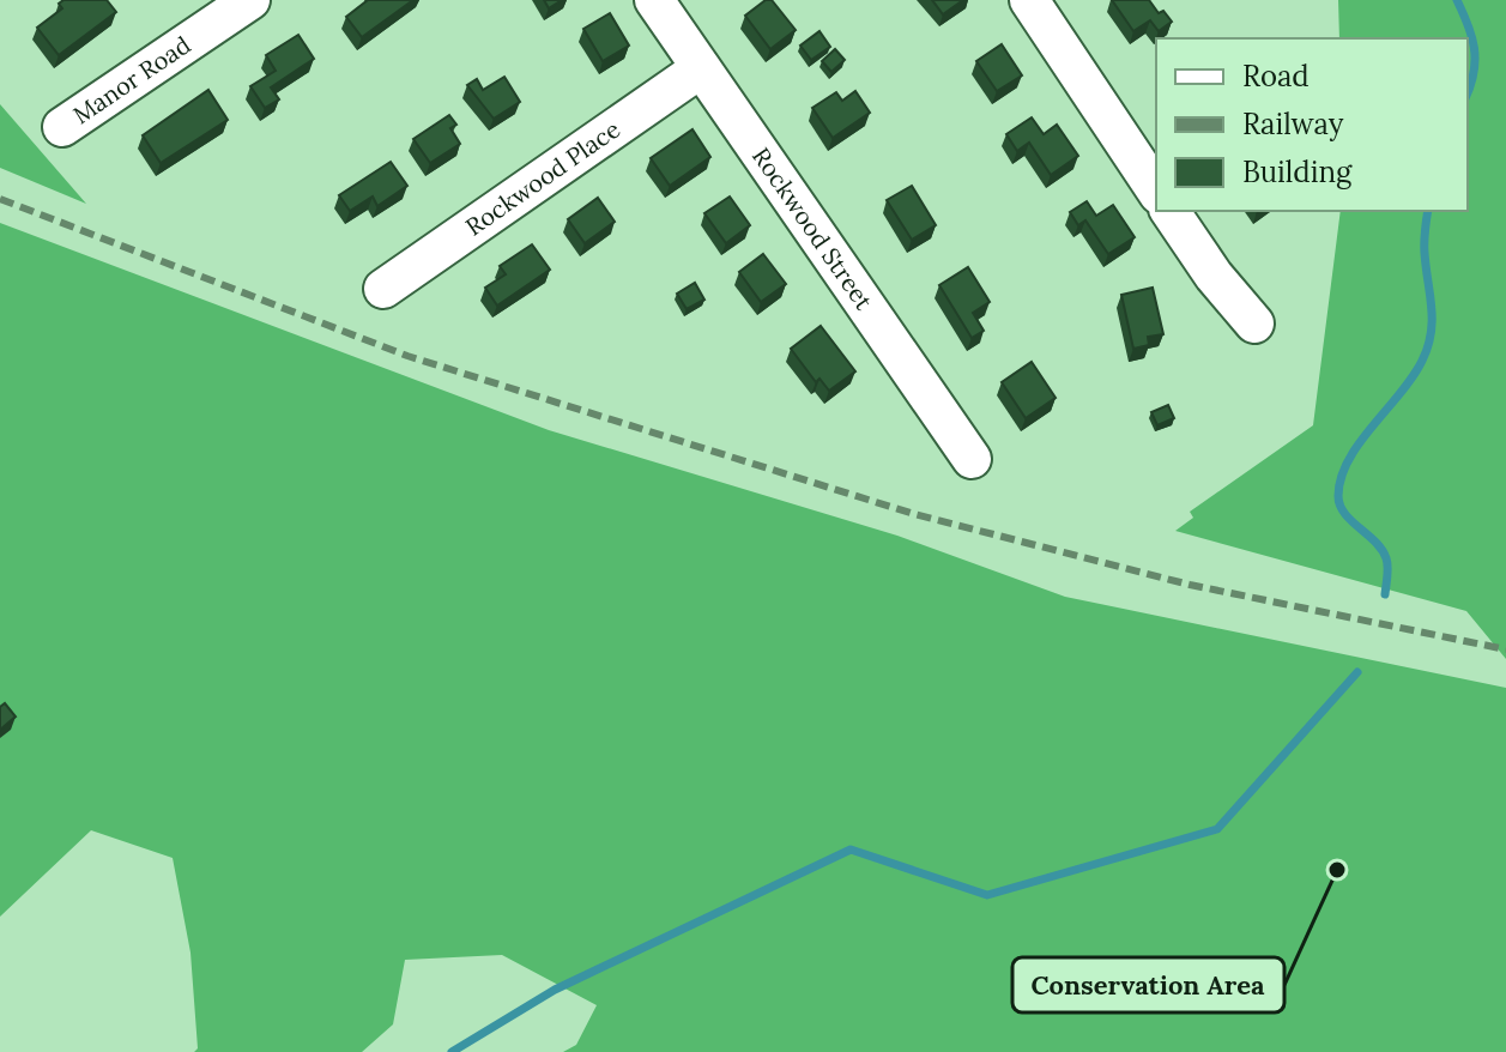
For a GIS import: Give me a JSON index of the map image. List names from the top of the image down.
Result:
{
  "streets": {
    "street": ["Manor Road", "Rockwood Place", "Rockwood Street"]
  },
  "crossings": [
    ["Rockwood Place", "Rockwood Street"]
  ],
  "places": ["Conservation Area"],
  "legend": ["Road", "Railway", "Building"]
}
